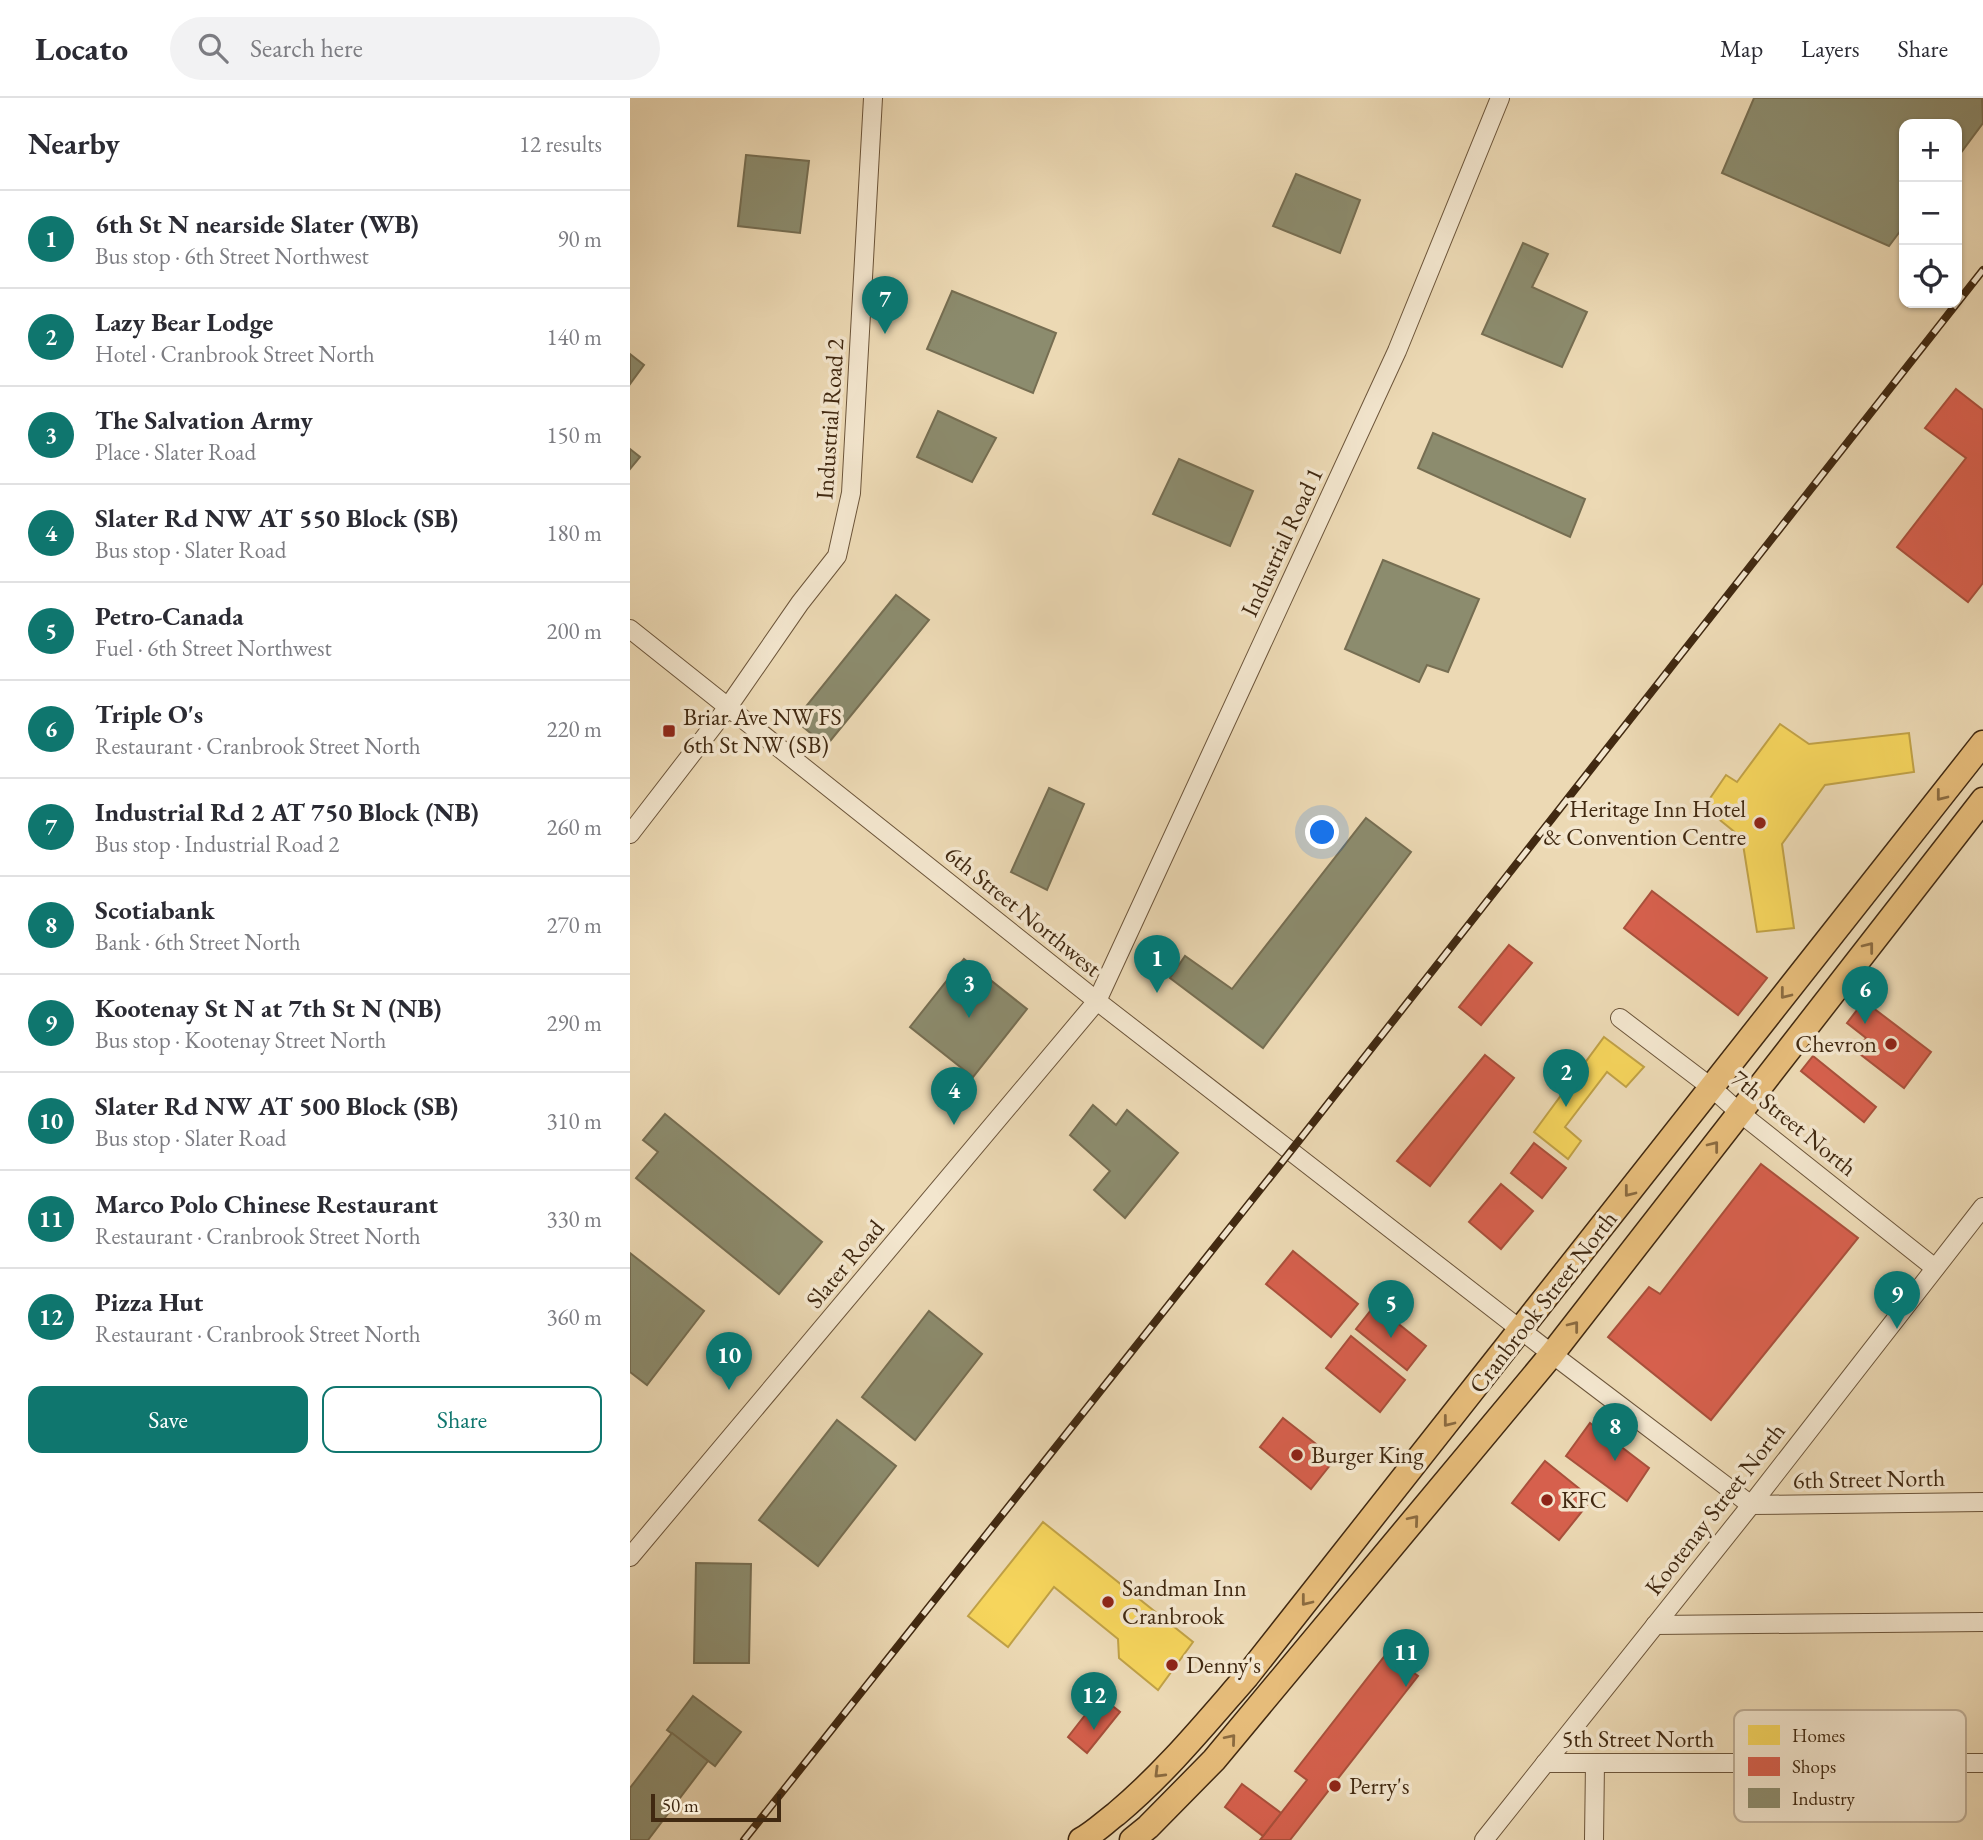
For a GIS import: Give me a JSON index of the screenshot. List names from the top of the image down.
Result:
{
  "streets": {
    "highway": ["Cranbrook Street North"],
    "street": [
      "Industrial Road 2",
      "Industrial Road 1",
      "6th Street Northwest",
      "7th Street North",
      "Slater Road",
      "6th Street North",
      "Kootenay Street North",
      "5th Street North"
    ]
  },
  "crossings": [
    ["Industrial Road 2", "6th Street Northwest"],
    ["Industrial Road 1", "6th Street Northwest"],
    ["Industrial Road 1", "Slater Road"],
    ["6th Street Northwest", "Slater Road"],
    ["6th Street Northwest", "Cranbrook Street North"],
    ["7th Street North", "Cranbrook Street North"],
    ["7th Street North", "Kootenay Street North"],
    ["6th Street North", "Kootenay Street North"],
    ["Kootenay Street North", "5th Street North"]
  ],
  "places": {
    "transit": ["Briar Ave NW FS 6th St NW (SB)"],
    "other": [
      "Heritage Inn Hotel & Convention Centre",
      "Chevron",
      "Burger King",
      "KFC",
      "Sandman Inn Cranbrook",
      "Denny's",
      "Perry's"
    ]
  },
  "legend": ["Homes", "Shops", "Industry"],
  "scale_bar": "50 m",
  "page": {
    "header": "Locato",
    "search": "Search here",
    "nav": ["Map", "Layers", "Share"],
    "heading": ["Nearby", "12 results"],
    "map_buttons": ["+", "−"],
    "list": [
      {
        "mark": "1",
        "name": "6th St N nearside Slater (WB)",
        "note": "Bus stop · 6th Street Northwest",
        "value": "90 m"
      },
      {
        "mark": "2",
        "name": "Lazy Bear Lodge",
        "note": "Hotel · Cranbrook Street North",
        "value": "140 m"
      },
      {
        "mark": "3",
        "name": "The Salvation Army",
        "note": "Place · Slater Road",
        "value": "150 m"
      },
      {
        "mark": "4",
        "name": "Slater Rd NW AT 550 Block (SB)",
        "note": "Bus stop · Slater Road",
        "value": "180 m"
      },
      {
        "mark": "5",
        "name": "Petro-Canada",
        "note": "Fuel · 6th Street Northwest",
        "value": "200 m"
      },
      {
        "mark": "6",
        "name": "Triple O's",
        "note": "Restaurant · Cranbrook Street North",
        "value": "220 m"
      },
      {
        "mark": "7",
        "name": "Industrial Rd 2 AT 750 Block (NB)",
        "note": "Bus stop · Industrial Road 2",
        "value": "260 m"
      },
      {
        "mark": "8",
        "name": "Scotiabank",
        "note": "Bank · 6th Street North",
        "value": "270 m"
      },
      {
        "mark": "9",
        "name": "Kootenay St N at 7th St N (NB)",
        "note": "Bus stop · Kootenay Street North",
        "value": "290 m"
      },
      {
        "mark": "10",
        "name": "Slater Rd NW AT 500 Block (SB)",
        "note": "Bus stop · Slater Road",
        "value": "310 m"
      },
      {
        "mark": "11",
        "name": "Marco Polo Chinese Restaurant",
        "note": "Restaurant · Cranbrook Street North",
        "value": "330 m"
      },
      {
        "mark": "12",
        "name": "Pizza Hut",
        "note": "Restaurant · Cranbrook Street North",
        "value": "360 m"
      }
    ],
    "pins": [
      "7",
      "1",
      "3",
      "6",
      "2",
      "4",
      "9",
      "5",
      "10",
      "8",
      "11",
      "12"
    ],
    "buttons": ["Save", "Share"],
    "scale": "50 m"
  }
}
